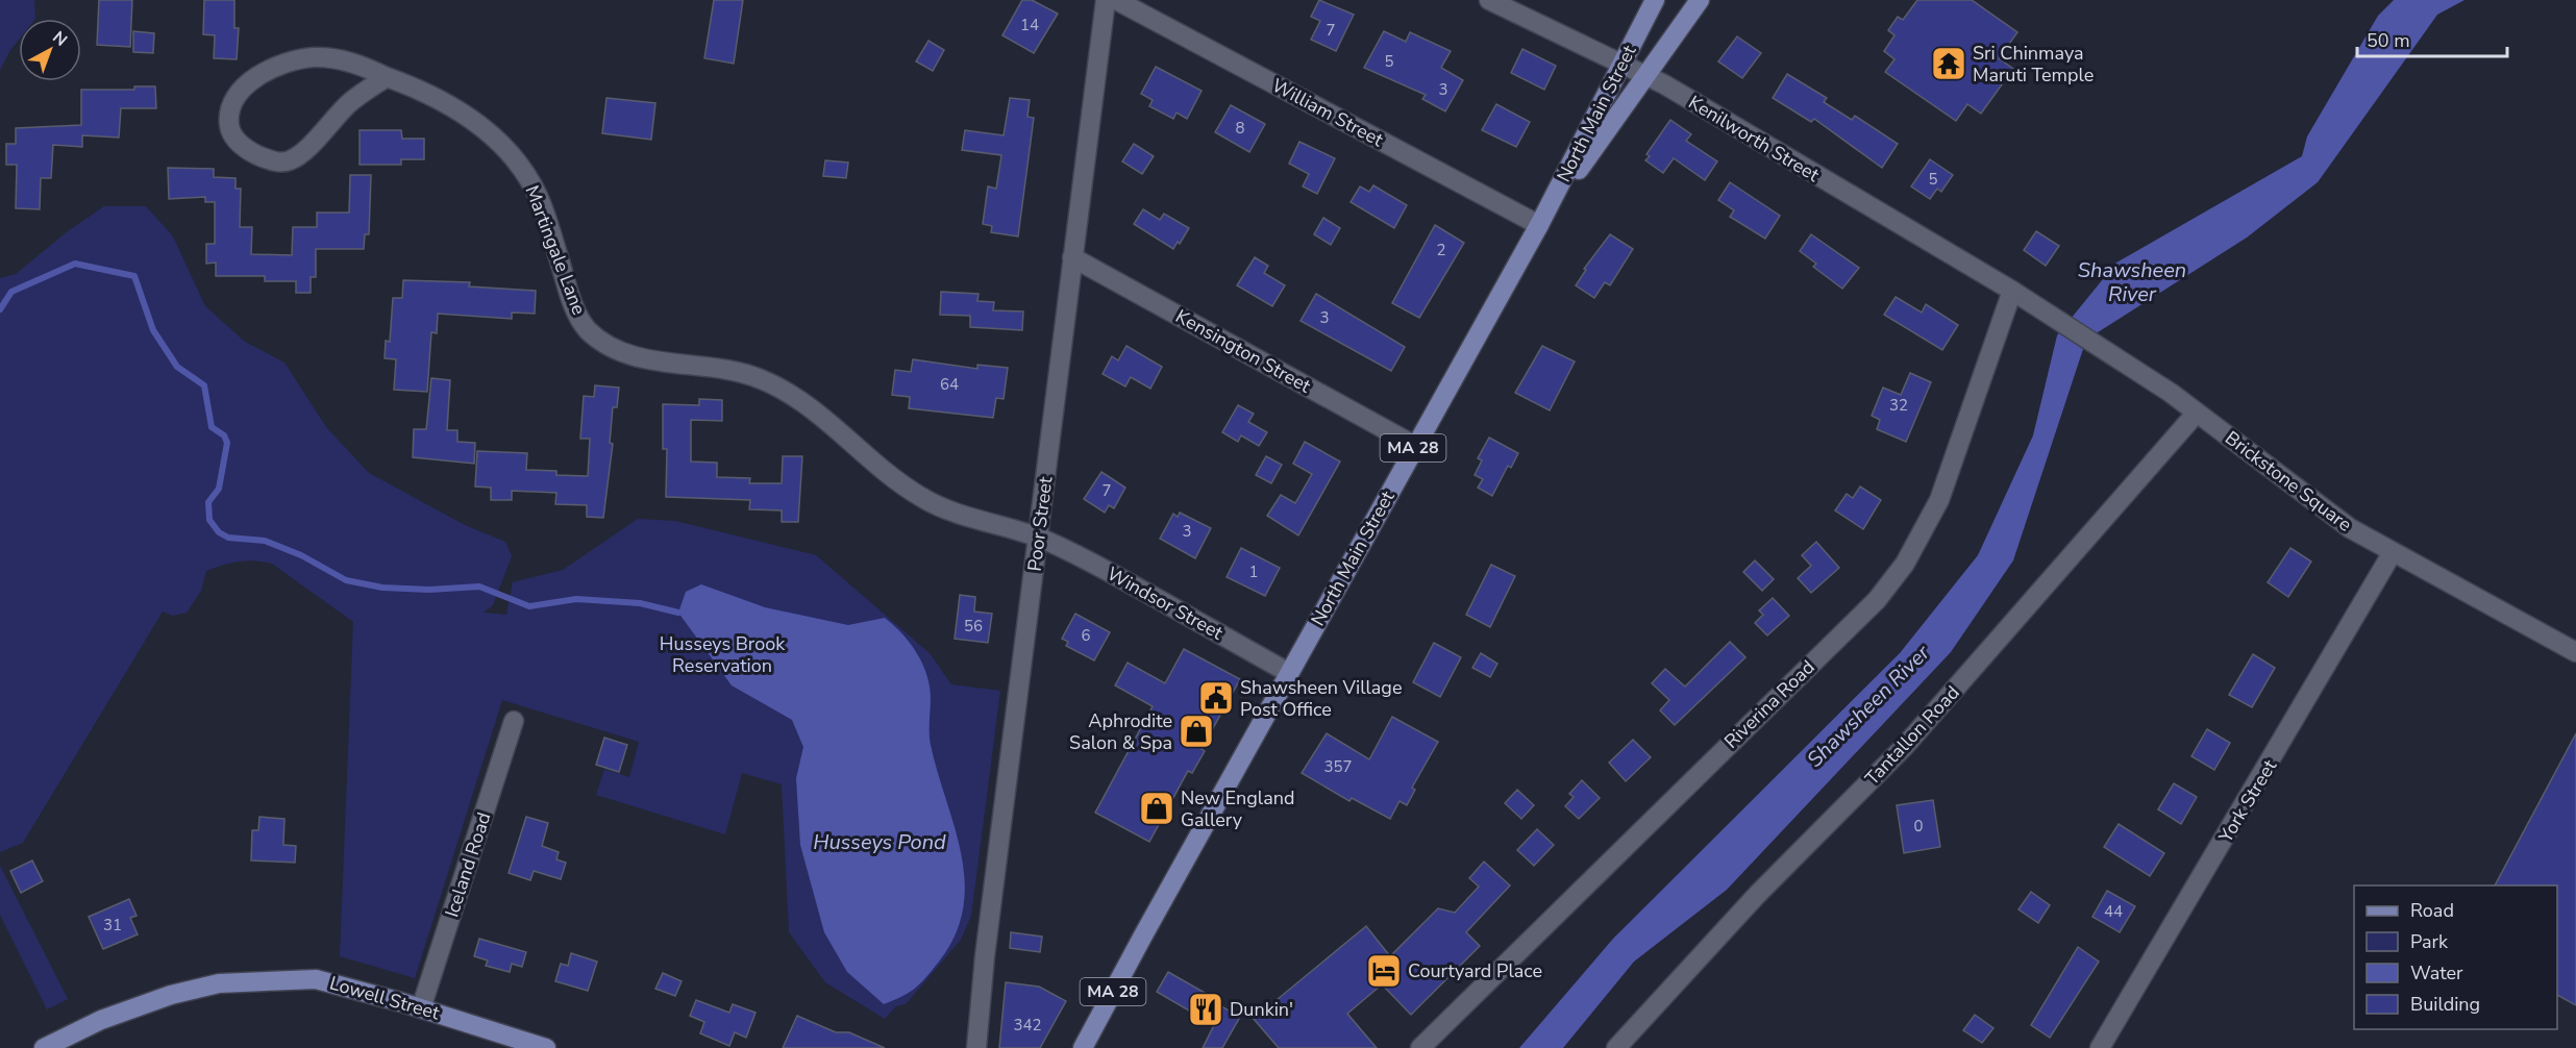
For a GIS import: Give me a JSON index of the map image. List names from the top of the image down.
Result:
{
  "streets": {
    "main road": ["North Main Street", "MA 28", "Lowell Street"],
    "street": [
      "William Street",
      "Kenilworth Street",
      "Martingale Lane",
      "Kensington Street",
      "Brickstone Square",
      "Poor Street",
      "Windsor Street",
      "Riverina Road",
      "Tantallon Road",
      "York Street",
      "Iceland Road"
    ]
  },
  "crossings": [
    ["William Street", "North Main Street"],
    ["William Street", "MA 28"],
    ["North Main Street", "Kenilworth Street"],
    ["North Main Street", "Kensington Street"],
    ["North Main Street", "MA 28"],
    ["North Main Street", "Windsor Street"],
    ["Kenilworth Street", "MA 28"],
    ["Kenilworth Street", "Brickstone Square"],
    ["Kenilworth Street", "Riverina Road"],
    ["Martingale Lane", "Poor Street"],
    ["Martingale Lane", "Windsor Street"],
    ["Kensington Street", "Poor Street"],
    ["Brickstone Square", "Riverina Road"],
    ["Brickstone Square", "Tantallon Road"],
    ["Brickstone Square", "York Street"],
    ["Poor Street", "Windsor Street"],
    ["Iceland Road", "Lowell Street"]
  ],
  "water": ["Shawsheen River", "Husseys Pond"],
  "parks": ["Husseys Brook Reservation"],
  "places": {
    "temple": ["Sri Chinmaya Maruti Temple"],
    "public building": ["Shawsheen Village Post Office"],
    "shop": ["Aphrodite Salon & Spa", "New England Gallery"],
    "hotel": ["Courtyard Place"],
    "restaurant": ["Dunkin'"]
  },
  "house_numbers": [
    "14",
    "7",
    "5",
    "3",
    "8",
    "5",
    "2",
    "3",
    "64",
    "32",
    "7",
    "3",
    "1",
    "56",
    "6",
    "357",
    "0",
    "44",
    "31",
    "342"
  ],
  "legend": [
    "Road",
    "Park",
    "Water",
    "Building"
  ],
  "scale_bar": "50 m",
  "north": "top right"
}
